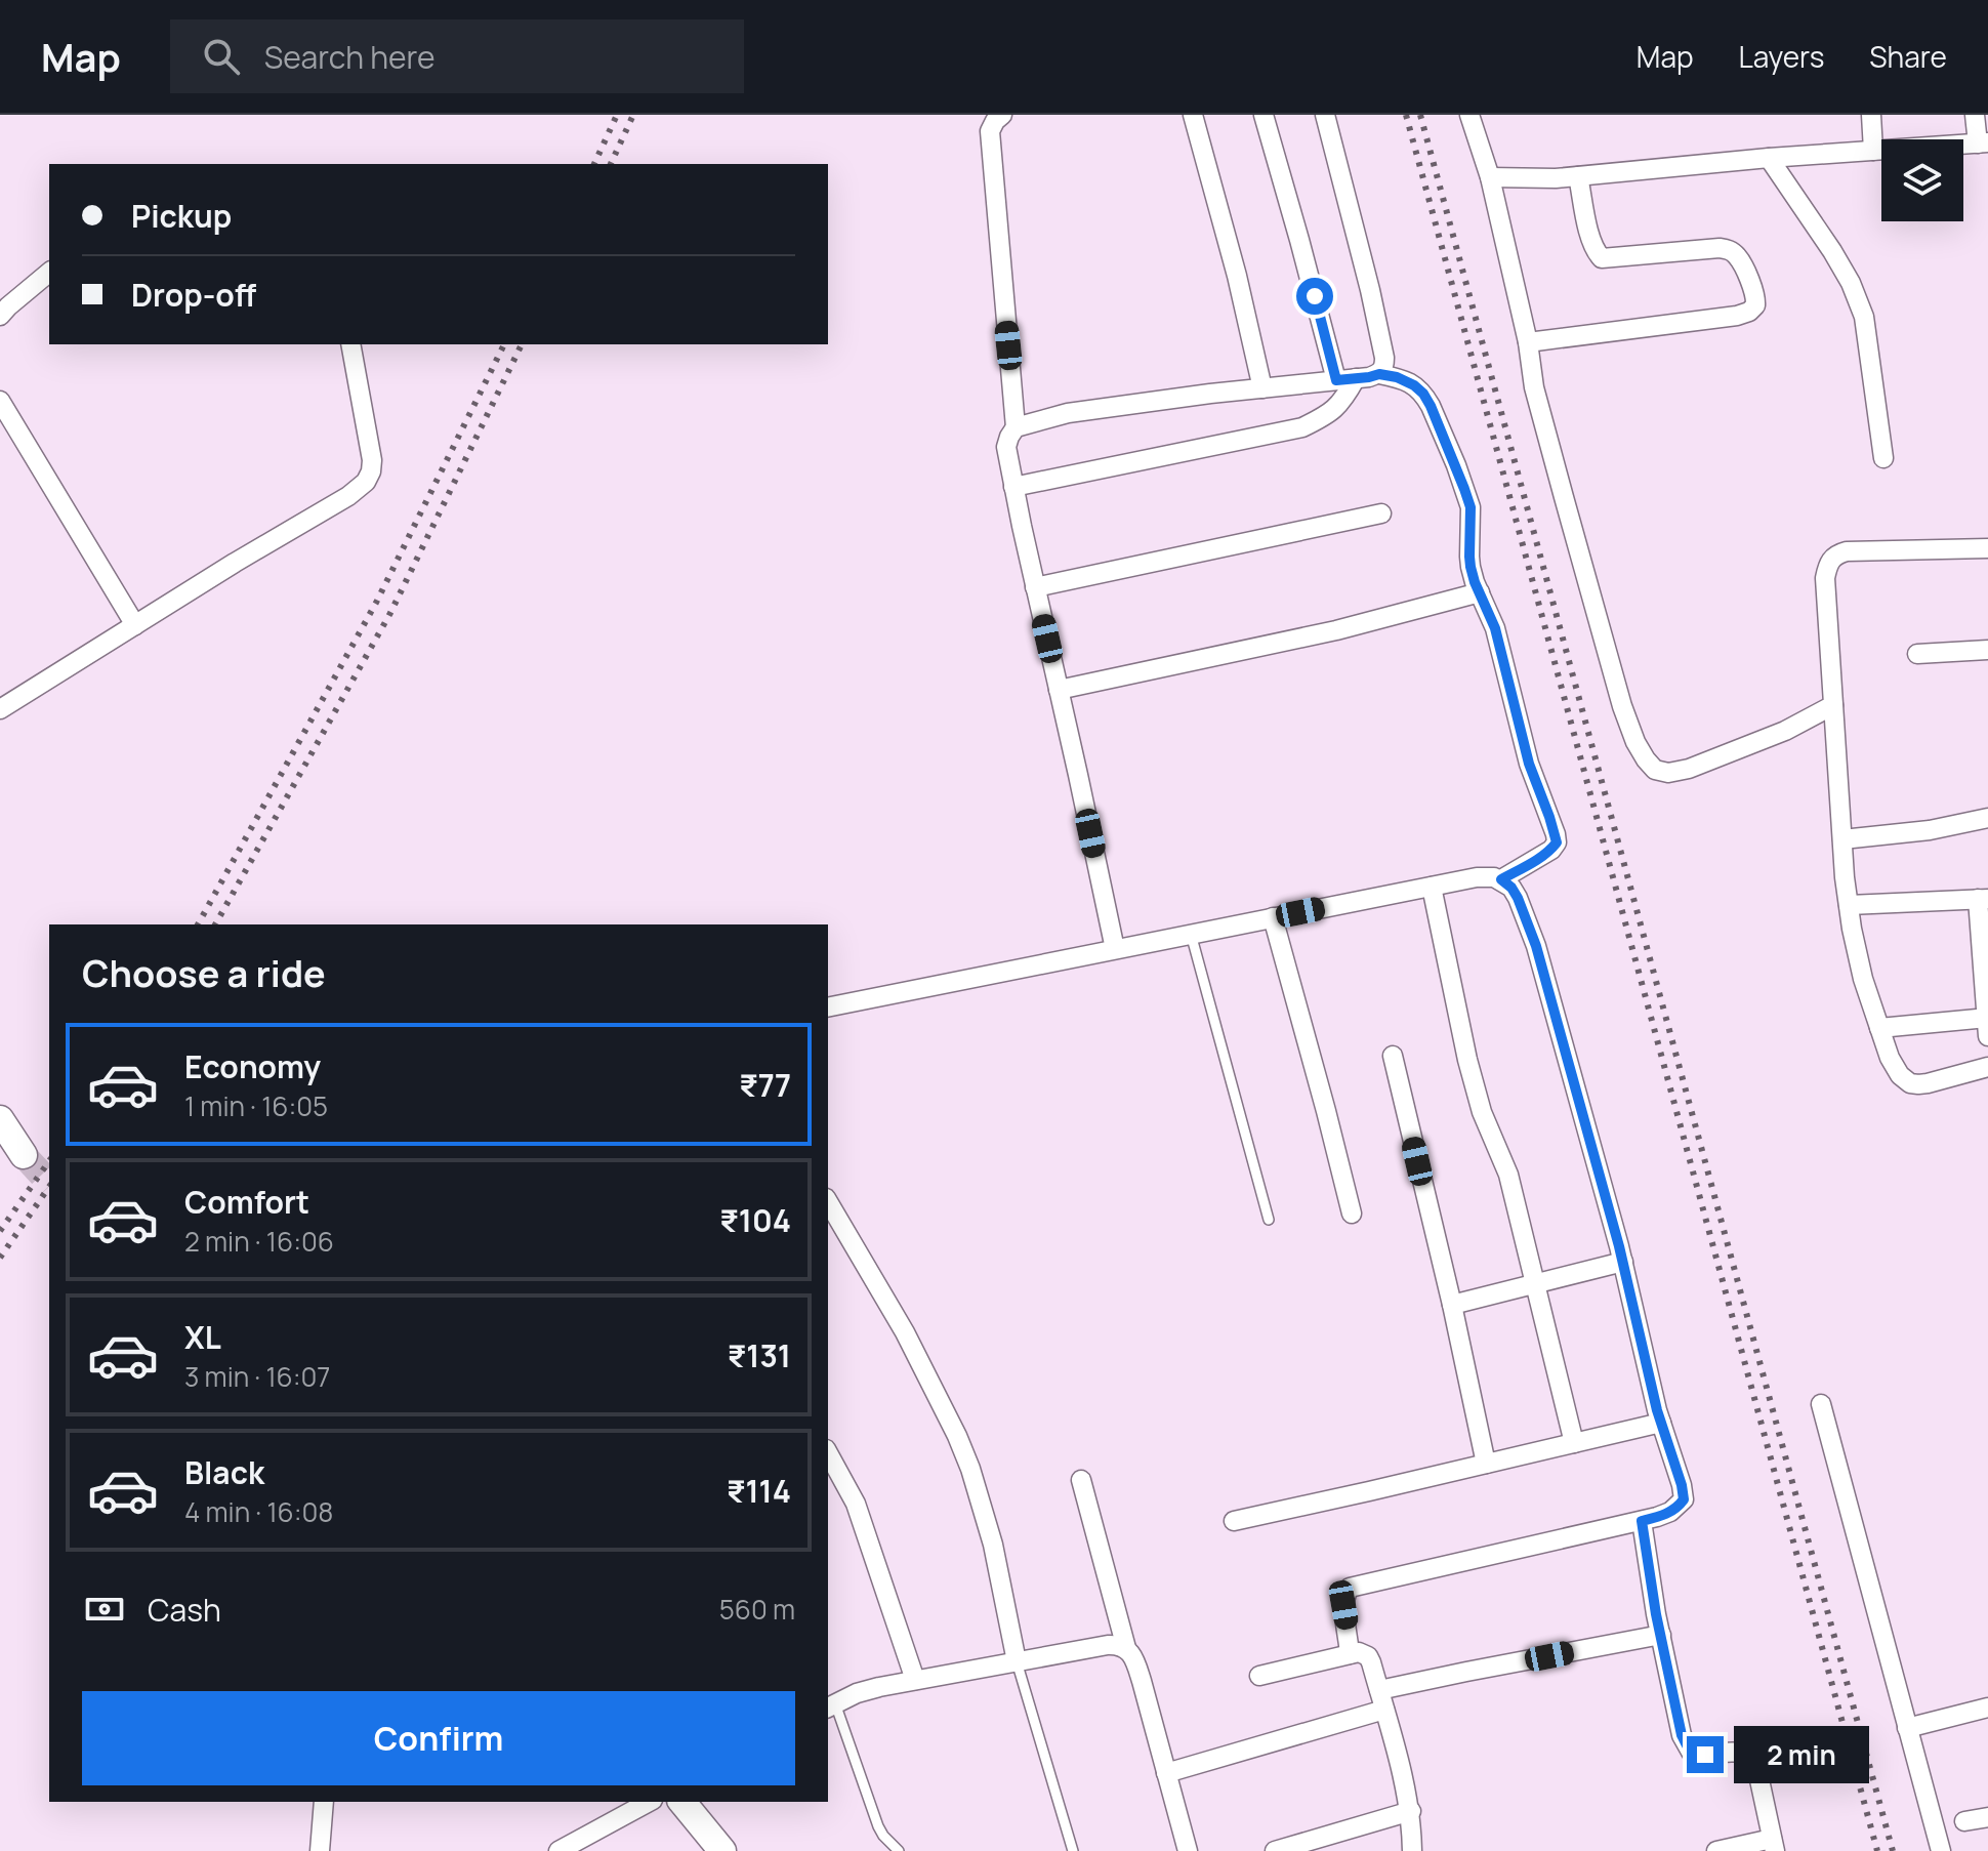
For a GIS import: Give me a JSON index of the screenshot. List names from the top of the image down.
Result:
{
  "page": {
    "header": "Map",
    "search": "Search here",
    "nav": ["Map", "Layers", "Share"],
    "banner": ["Pickup", "Drop-off"],
    "heading": "Choose a ride",
    "list": [
      {
        "name": "Economy",
        "note": "1 min · 16:05",
        "value": "₹77"
      },
      {
        "name": "Comfort",
        "note": "2 min · 16:06",
        "value": "₹104"
      },
      {
        "name": "XL",
        "note": "3 min · 16:07",
        "value": "₹131"
      },
      {
        "name": "Black",
        "note": "4 min · 16:08",
        "value": "₹114"
      }
    ],
    "pay": ["Cash", "560 m"],
    "buttons": "Confirm",
    "bubble": "2 min"
  }
}
